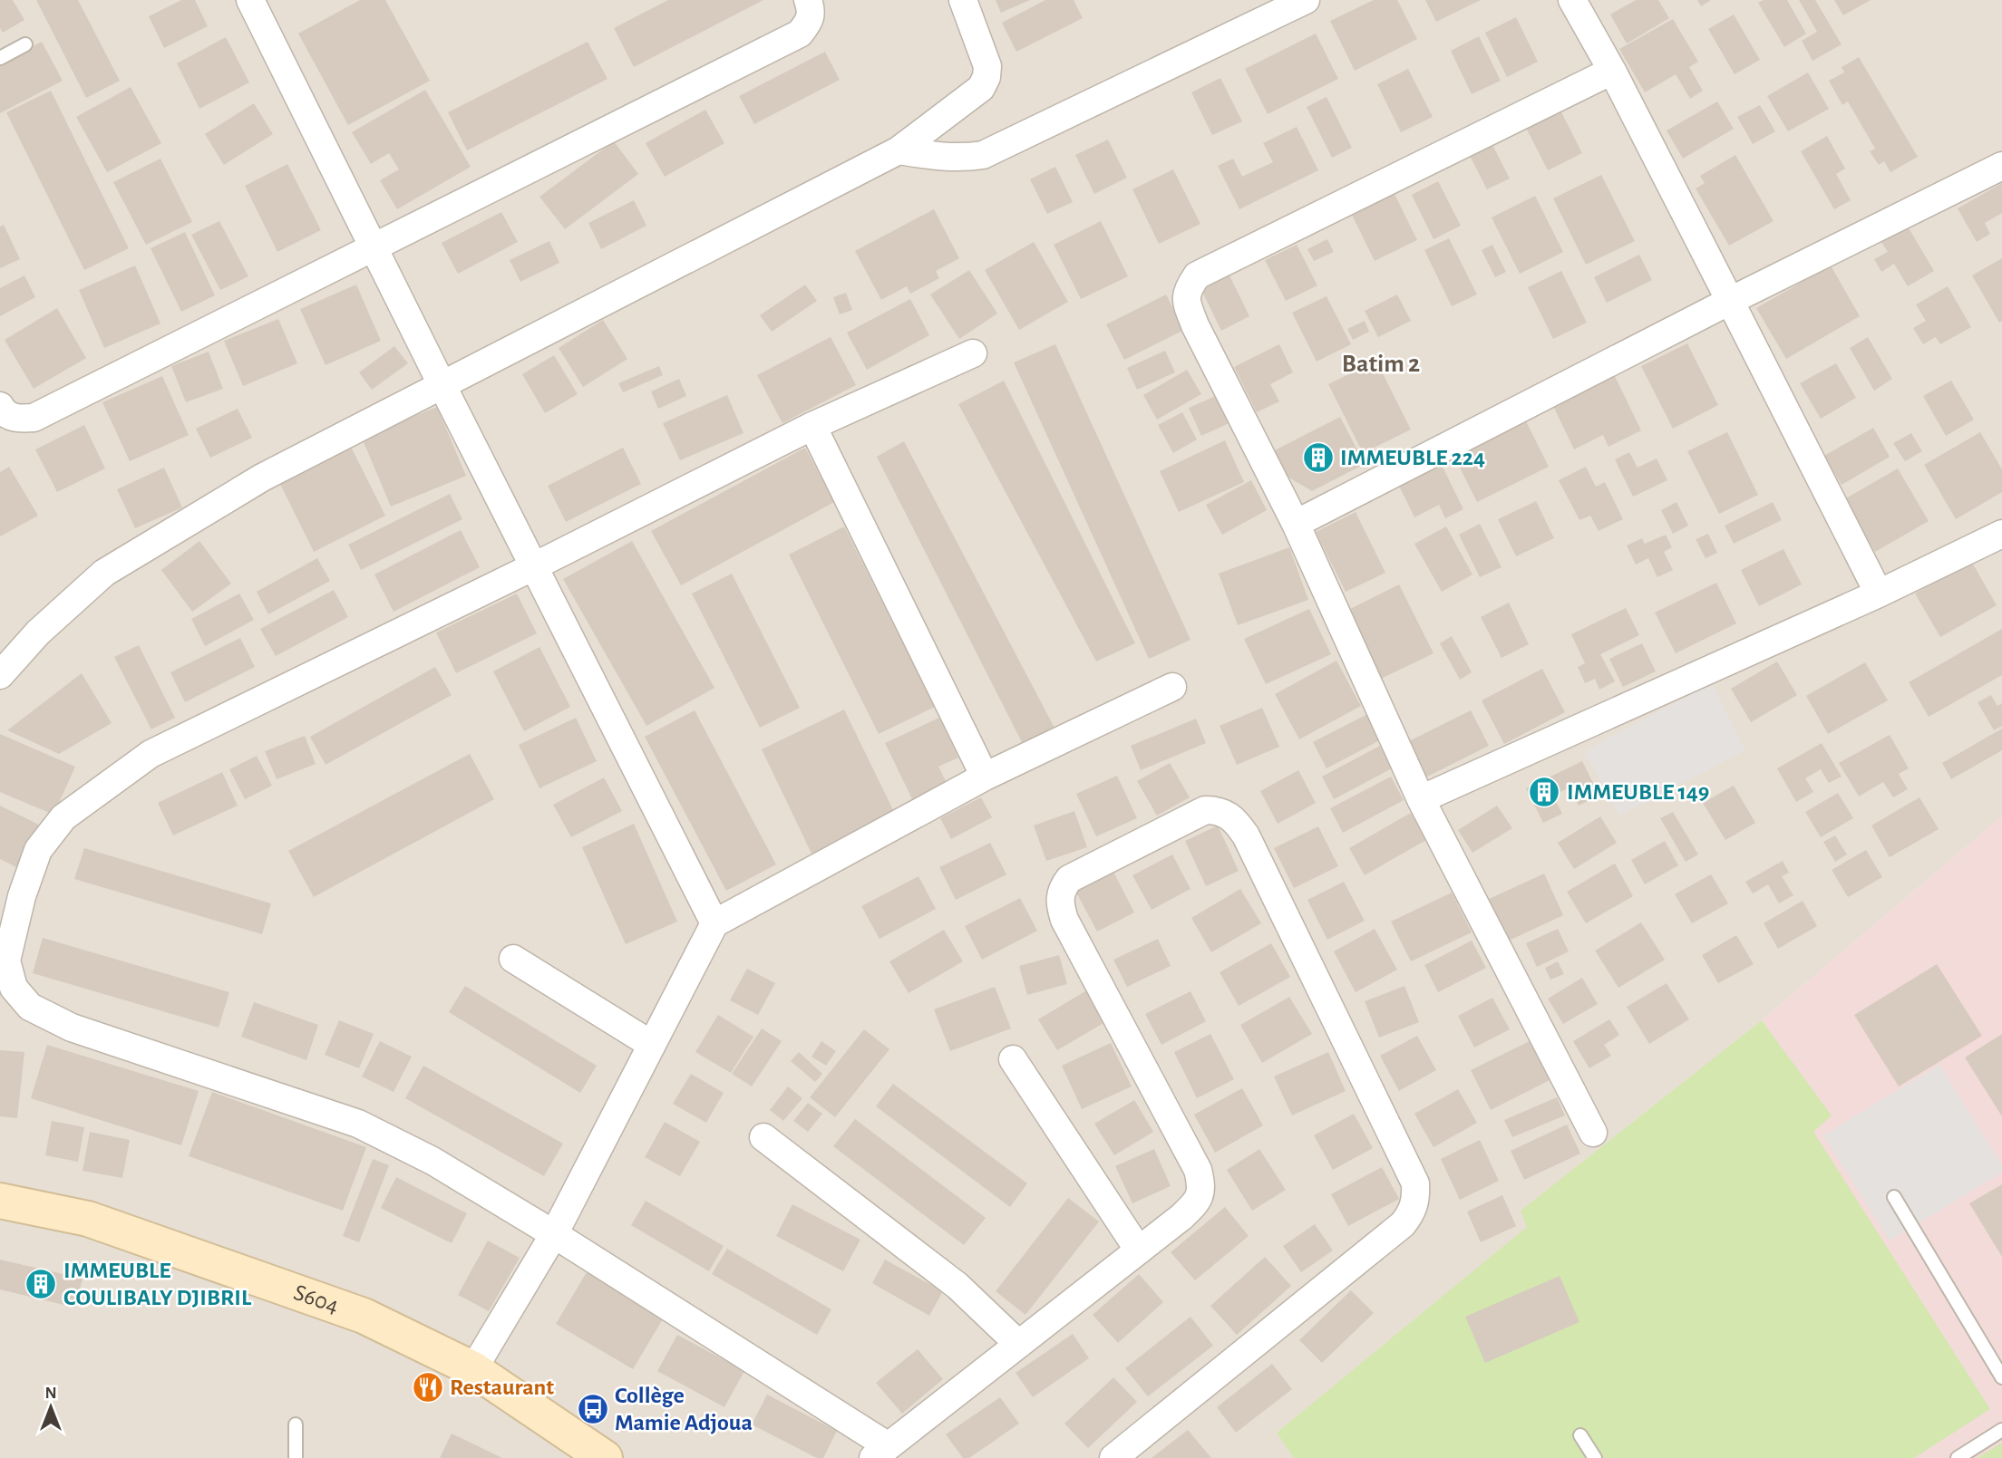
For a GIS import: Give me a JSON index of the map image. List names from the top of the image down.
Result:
{
  "streets": {
    "street": ["S604"]
  },
  "districts": ["Batim 2"],
  "places": {
    "building": ["IMMEUBLE 224", "IMMEUBLE 149", "IMMEUBLE COULIBALY DJIBRIL"],
    "restaurant": ["Restaurant"],
    "bus stop": ["Collège Mamie Adjoua"]
  },
  "north": "top"
}
